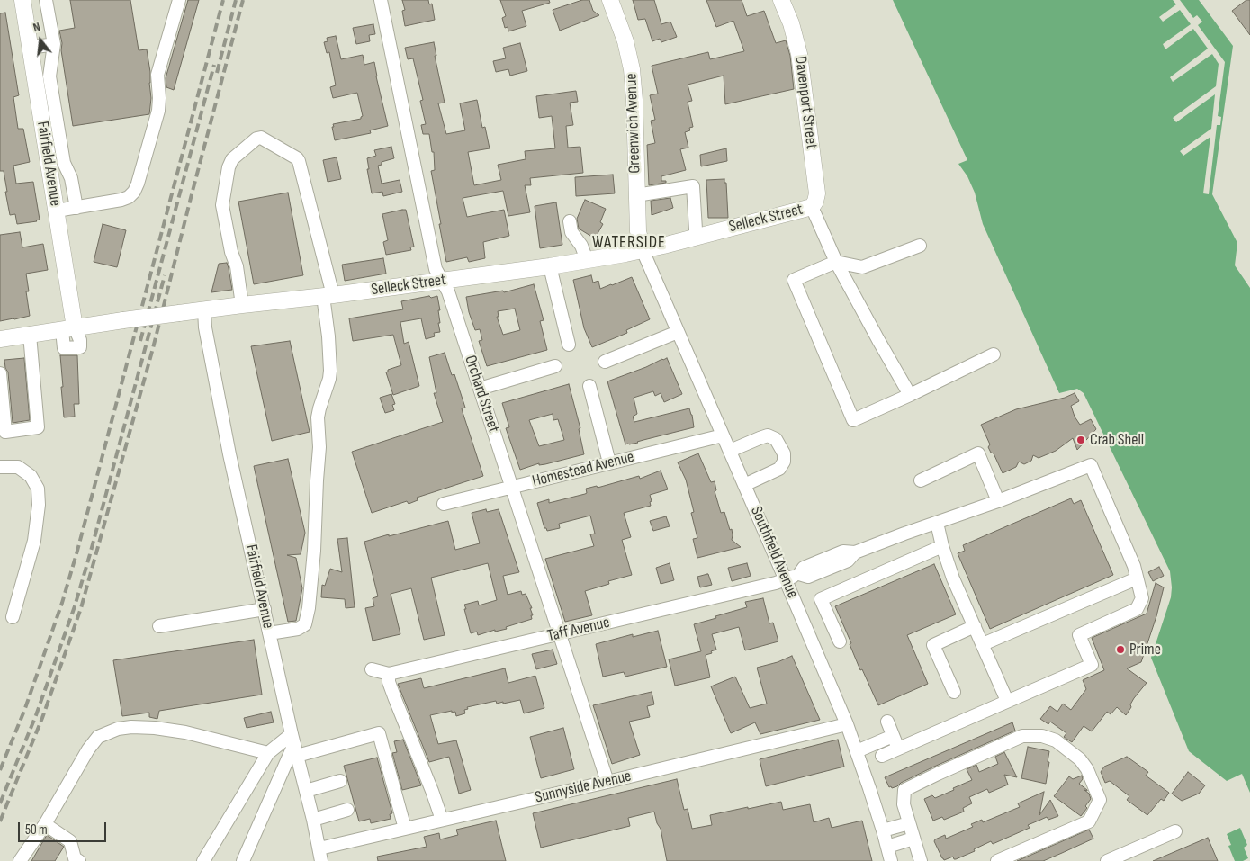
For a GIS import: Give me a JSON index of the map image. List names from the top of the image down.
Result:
{
  "streets": {
    "main road": [
      "Davenport Street",
      "Greenwich Avenue",
      "Fairfield Avenue",
      "Selleck Street"
    ],
    "street": [
      "Orchard Street",
      "Homestead Avenue",
      "Southfield Avenue",
      "Taff Avenue",
      "Sunnyside Avenue"
    ]
  },
  "crossings": [
    ["Davenport Street", "Selleck Street"],
    ["Greenwich Avenue", "Selleck Street"],
    ["Greenwich Avenue", "Southfield Avenue"],
    ["Fairfield Avenue", "Selleck Street"],
    ["Fairfield Avenue", "Sunnyside Avenue"],
    ["Selleck Street", "Orchard Street"],
    ["Selleck Street", "Southfield Avenue"],
    ["Orchard Street", "Homestead Avenue"],
    ["Orchard Street", "Taff Avenue"],
    ["Orchard Street", "Sunnyside Avenue"],
    ["Homestead Avenue", "Southfield Avenue"],
    ["Southfield Avenue", "Taff Avenue"],
    ["Southfield Avenue", "Sunnyside Avenue"]
  ],
  "districts": ["WATERSIDE"],
  "places": ["Crab Shell", "Prime"],
  "scale_bar": "50 m",
  "north": "top"
}
